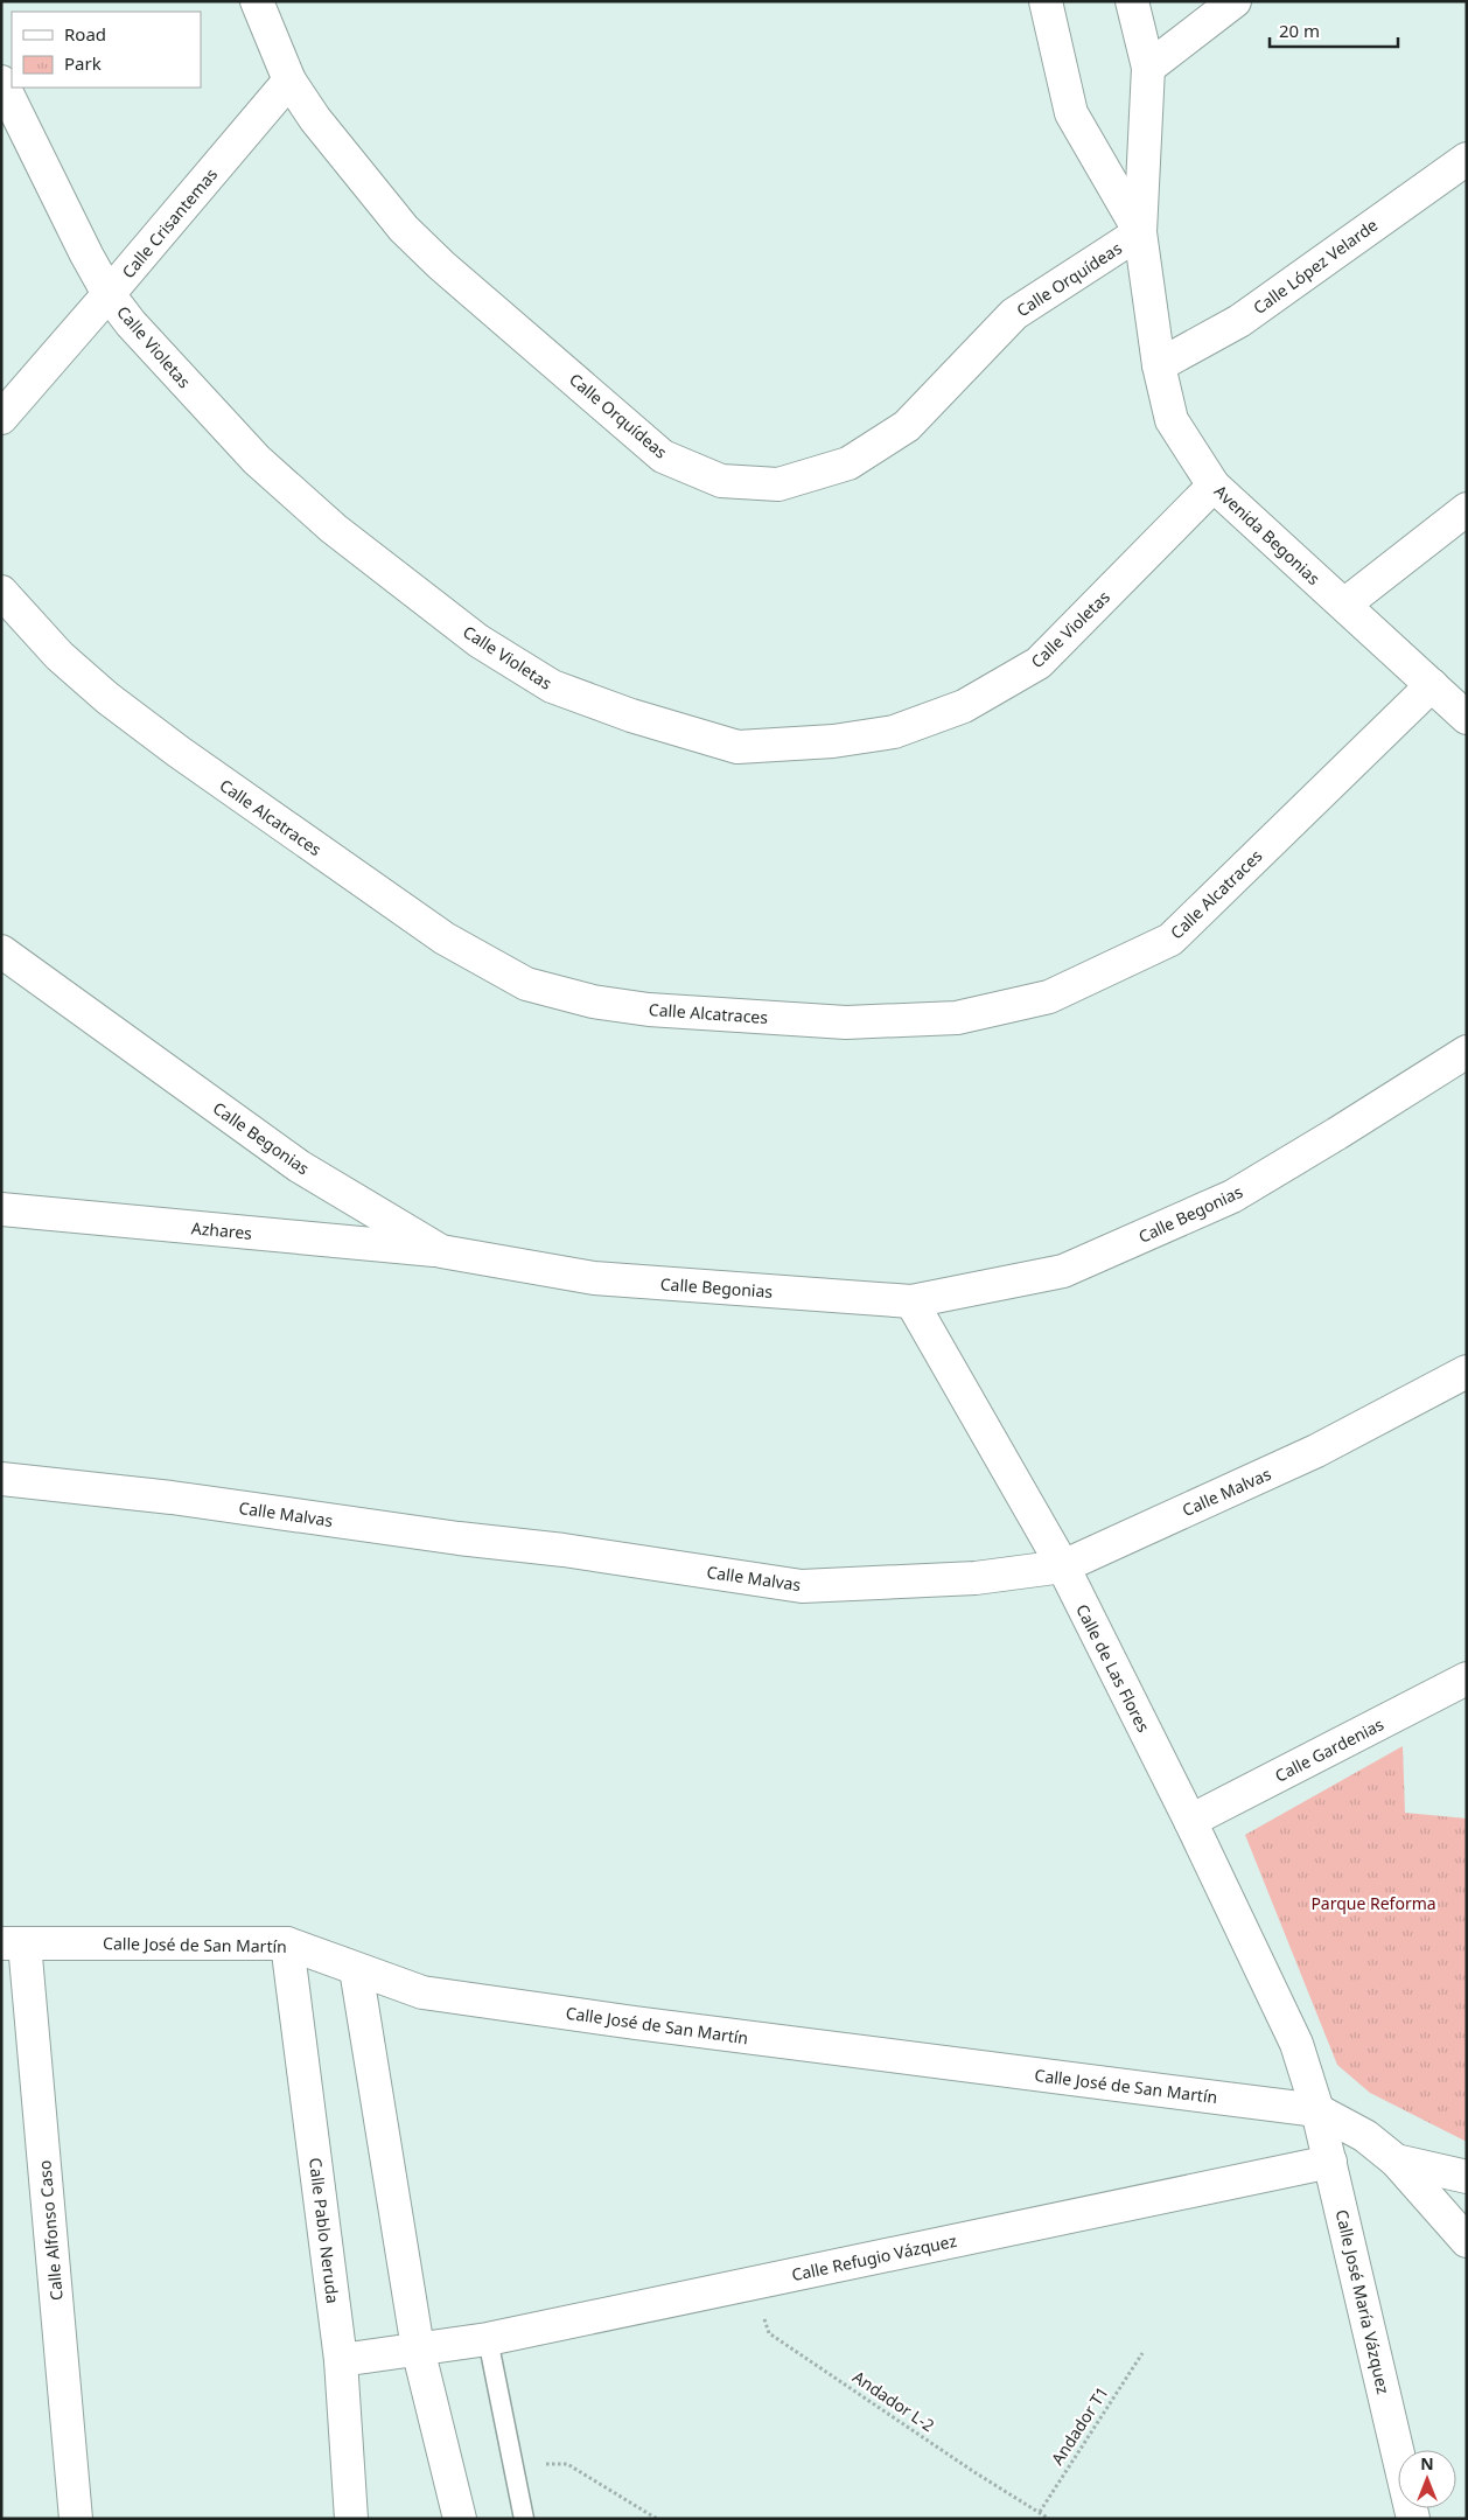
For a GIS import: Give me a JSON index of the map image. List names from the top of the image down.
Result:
{
  "streets": {
    "street": [
      "Calle Crisantemas",
      "Calle López Velarde",
      "Calle Orquídeas",
      "Calle Violetas",
      "Avenida Begonias",
      "Calle Alcatraces",
      "Calle Begonias",
      "Azhares",
      "Calle Malvas",
      "Calle de Las Flores",
      "Calle Gardenias",
      "Calle José de San Martín",
      "Calle Alfonso Caso",
      "Calle Pablo Neruda",
      "Calle Refugio Vázquez",
      "Calle José María Vázquez"
    ],
    "path": ["Andador L-2", "Andador T1"]
  },
  "crossings": [
    ["Calle Crisantemas", "Calle Orquídeas"],
    ["Calle Crisantemas", "Calle Violetas"],
    ["Calle López Velarde", "Avenida Begonias"],
    ["Calle Orquídeas", "Avenida Begonias"],
    ["Calle Violetas", "Avenida Begonias"],
    ["Avenida Begonias", "Calle Alcatraces"],
    ["Calle Begonias", "Azhares"],
    ["Calle Begonias", "Calle de Las Flores"],
    ["Calle Malvas", "Calle de Las Flores"],
    ["Calle de Las Flores", "Calle Gardenias"],
    ["Calle de Las Flores", "Calle José de San Martín"],
    ["Calle de Las Flores", "Calle José María Vázquez"],
    ["Calle José de San Martín", "Calle Alfonso Caso"],
    ["Calle José de San Martín", "Calle Pablo Neruda"],
    ["Calle José de San Martín", "Calle José María Vázquez"],
    ["Calle Pablo Neruda", "Calle Refugio Vázquez"],
    ["Calle Refugio Vázquez", "Calle José María Vázquez"],
    ["Calle Refugio Vázquez", "Andador L-2"],
    ["Andador L-2", "Andador T1"]
  ],
  "parks": ["Parque Reforma"],
  "legend": ["Road", "Park"],
  "scale_bar": "20 m",
  "north": "top"
}
